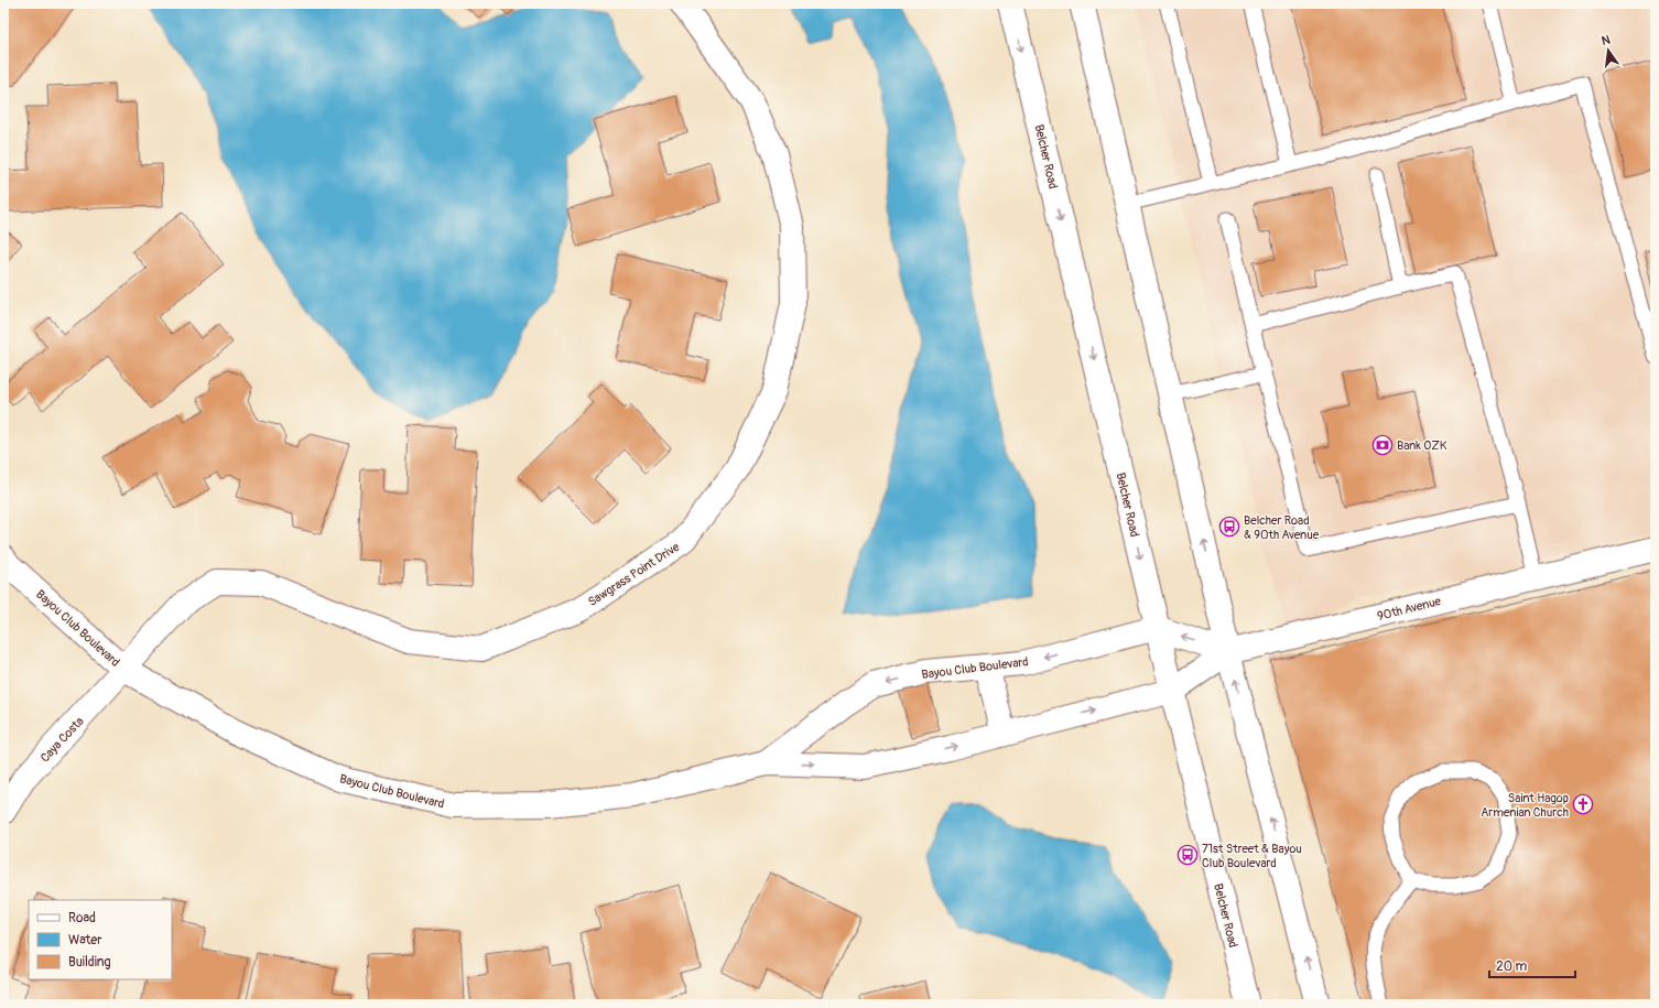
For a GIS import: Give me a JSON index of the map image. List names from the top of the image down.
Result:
{
  "streets": {
    "street": [
      "Belcher Road",
      "Sawgrass Point Drive",
      "90th Avenue",
      "Bayou Club Boulevard",
      "Caya Costa"
    ]
  },
  "crossings": [
    ["Belcher Road", "90th Avenue"],
    ["Belcher Road", "Bayou Club Boulevard"],
    ["Sawgrass Point Drive", "Bayou Club Boulevard"],
    ["Sawgrass Point Drive", "Caya Costa"],
    ["90th Avenue", "Bayou Club Boulevard"],
    ["Bayou Club Boulevard", "Caya Costa"]
  ],
  "places": {
    "bank": ["Bank OZK"],
    "bus stop": ["Belcher Road & 90th Avenue", "71st Street & Bayou Club Boulevard"],
    "church": ["Saint Hagop Armenian Church"]
  },
  "legend": ["Road", "Water", "Building"],
  "scale_bar": "20 m",
  "north": "top"
}
